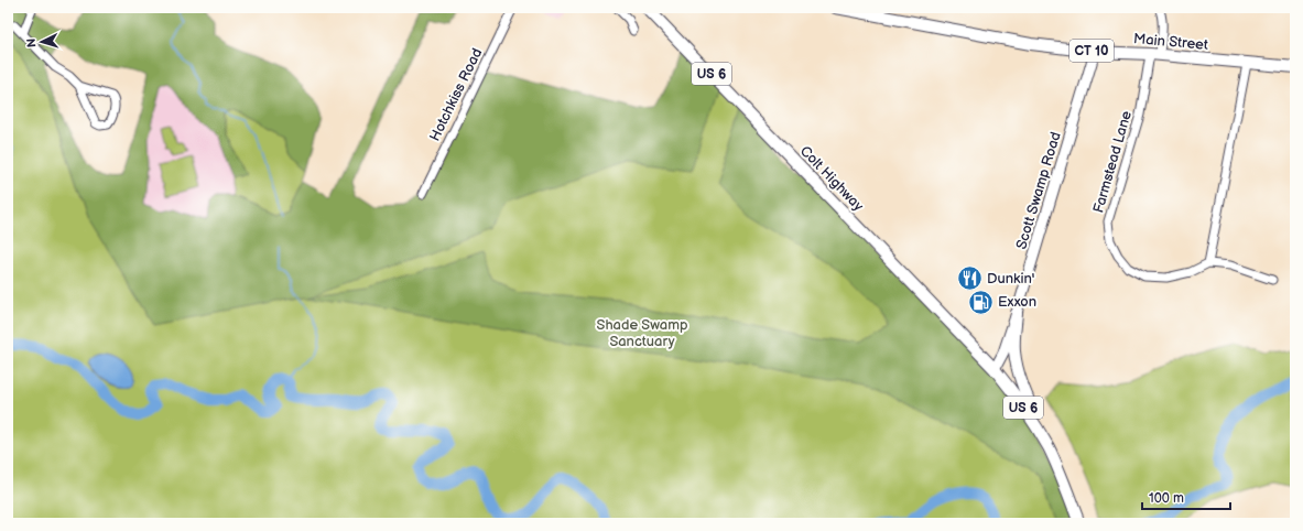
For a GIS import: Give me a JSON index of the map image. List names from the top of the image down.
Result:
{
  "streets": {
    "highway": [
      "Main Street",
      "CT 10",
      "US 6",
      "Colt Highway"
    ],
    "main road": ["Scott Swamp Road"],
    "street": ["Hotchkiss Road", "Farmstead Lane"]
  },
  "crossings": [
    ["Main Street", "Farmstead Lane"],
    ["Main Street", "Scott Swamp Road"],
    ["US 6", "Colt Highway"],
    ["US 6", "Scott Swamp Road"],
    ["Colt Highway", "Scott Swamp Road"]
  ],
  "parks": ["Shade Swamp Sanctuary"],
  "places": {
    "restaurant": ["Dunkin'"],
    "fuel station": ["Exxon"]
  },
  "scale_bar": "100 m",
  "north": "left"
}
